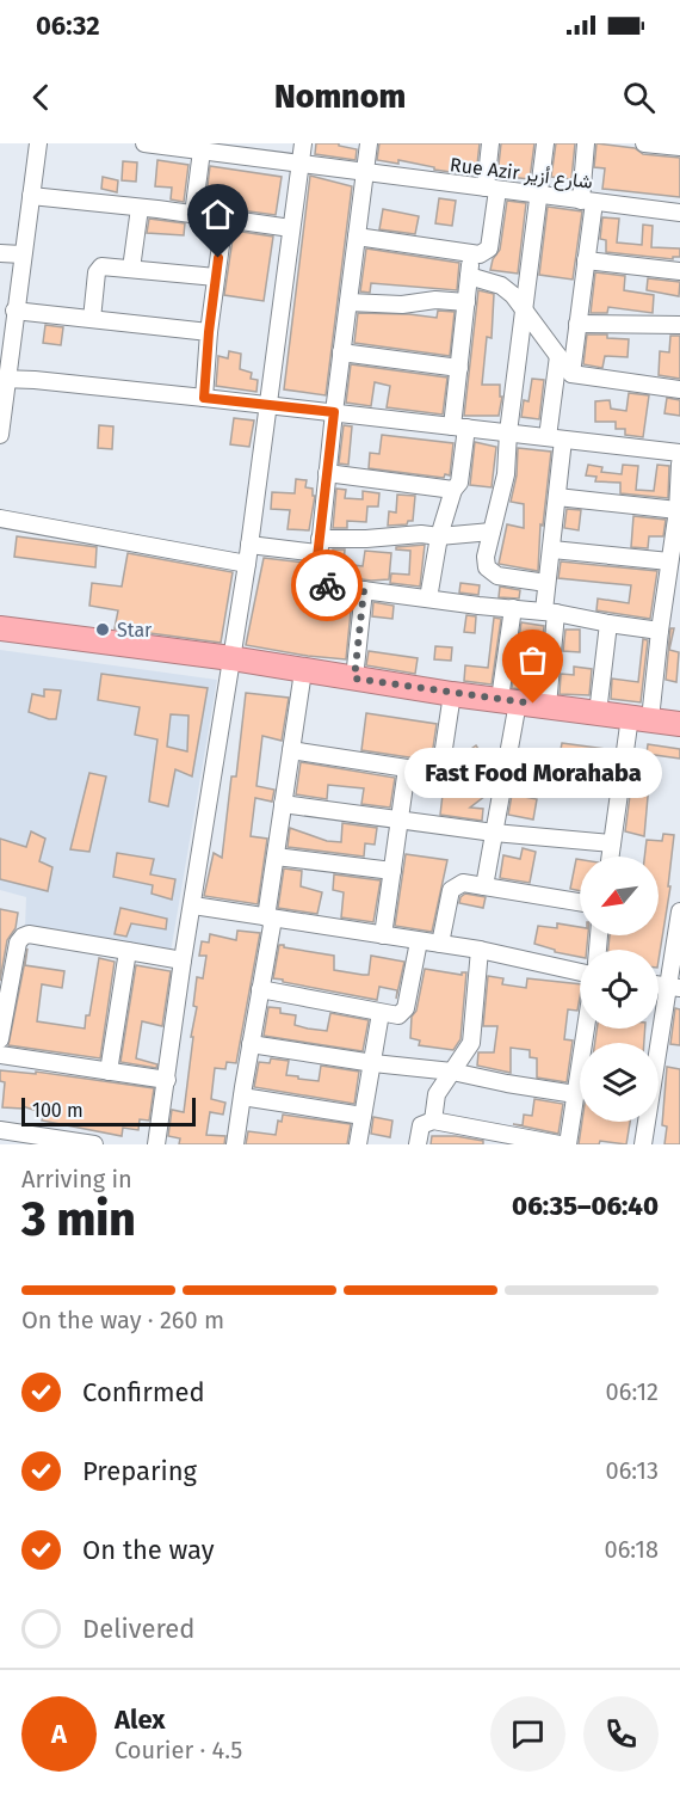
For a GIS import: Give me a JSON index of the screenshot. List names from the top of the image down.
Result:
{
  "streets": {
    "street": ["Rue Azir شارع أزير"]
  },
  "places": ["Star", "Fast Food Morahaba"],
  "scale_bar": "100 m",
  "north": "bottom left",
  "page": {
    "status": "06:32",
    "header": "Nomnom",
    "bubble": "Fast Food Morahaba",
    "scale": "100 m",
    "heading": ["3 min", "Arriving in", "06:35–06:40"],
    "panel": ["Alex", "Courier · 4.5"],
    "bar": "On the way · 260 m",
    "list": [
      ["Confirmed", "06:12"],
      ["Preparing", "06:13"],
      ["On the way", "06:18"],
      "Delivered"
    ],
    "round": "A"
  }
}
